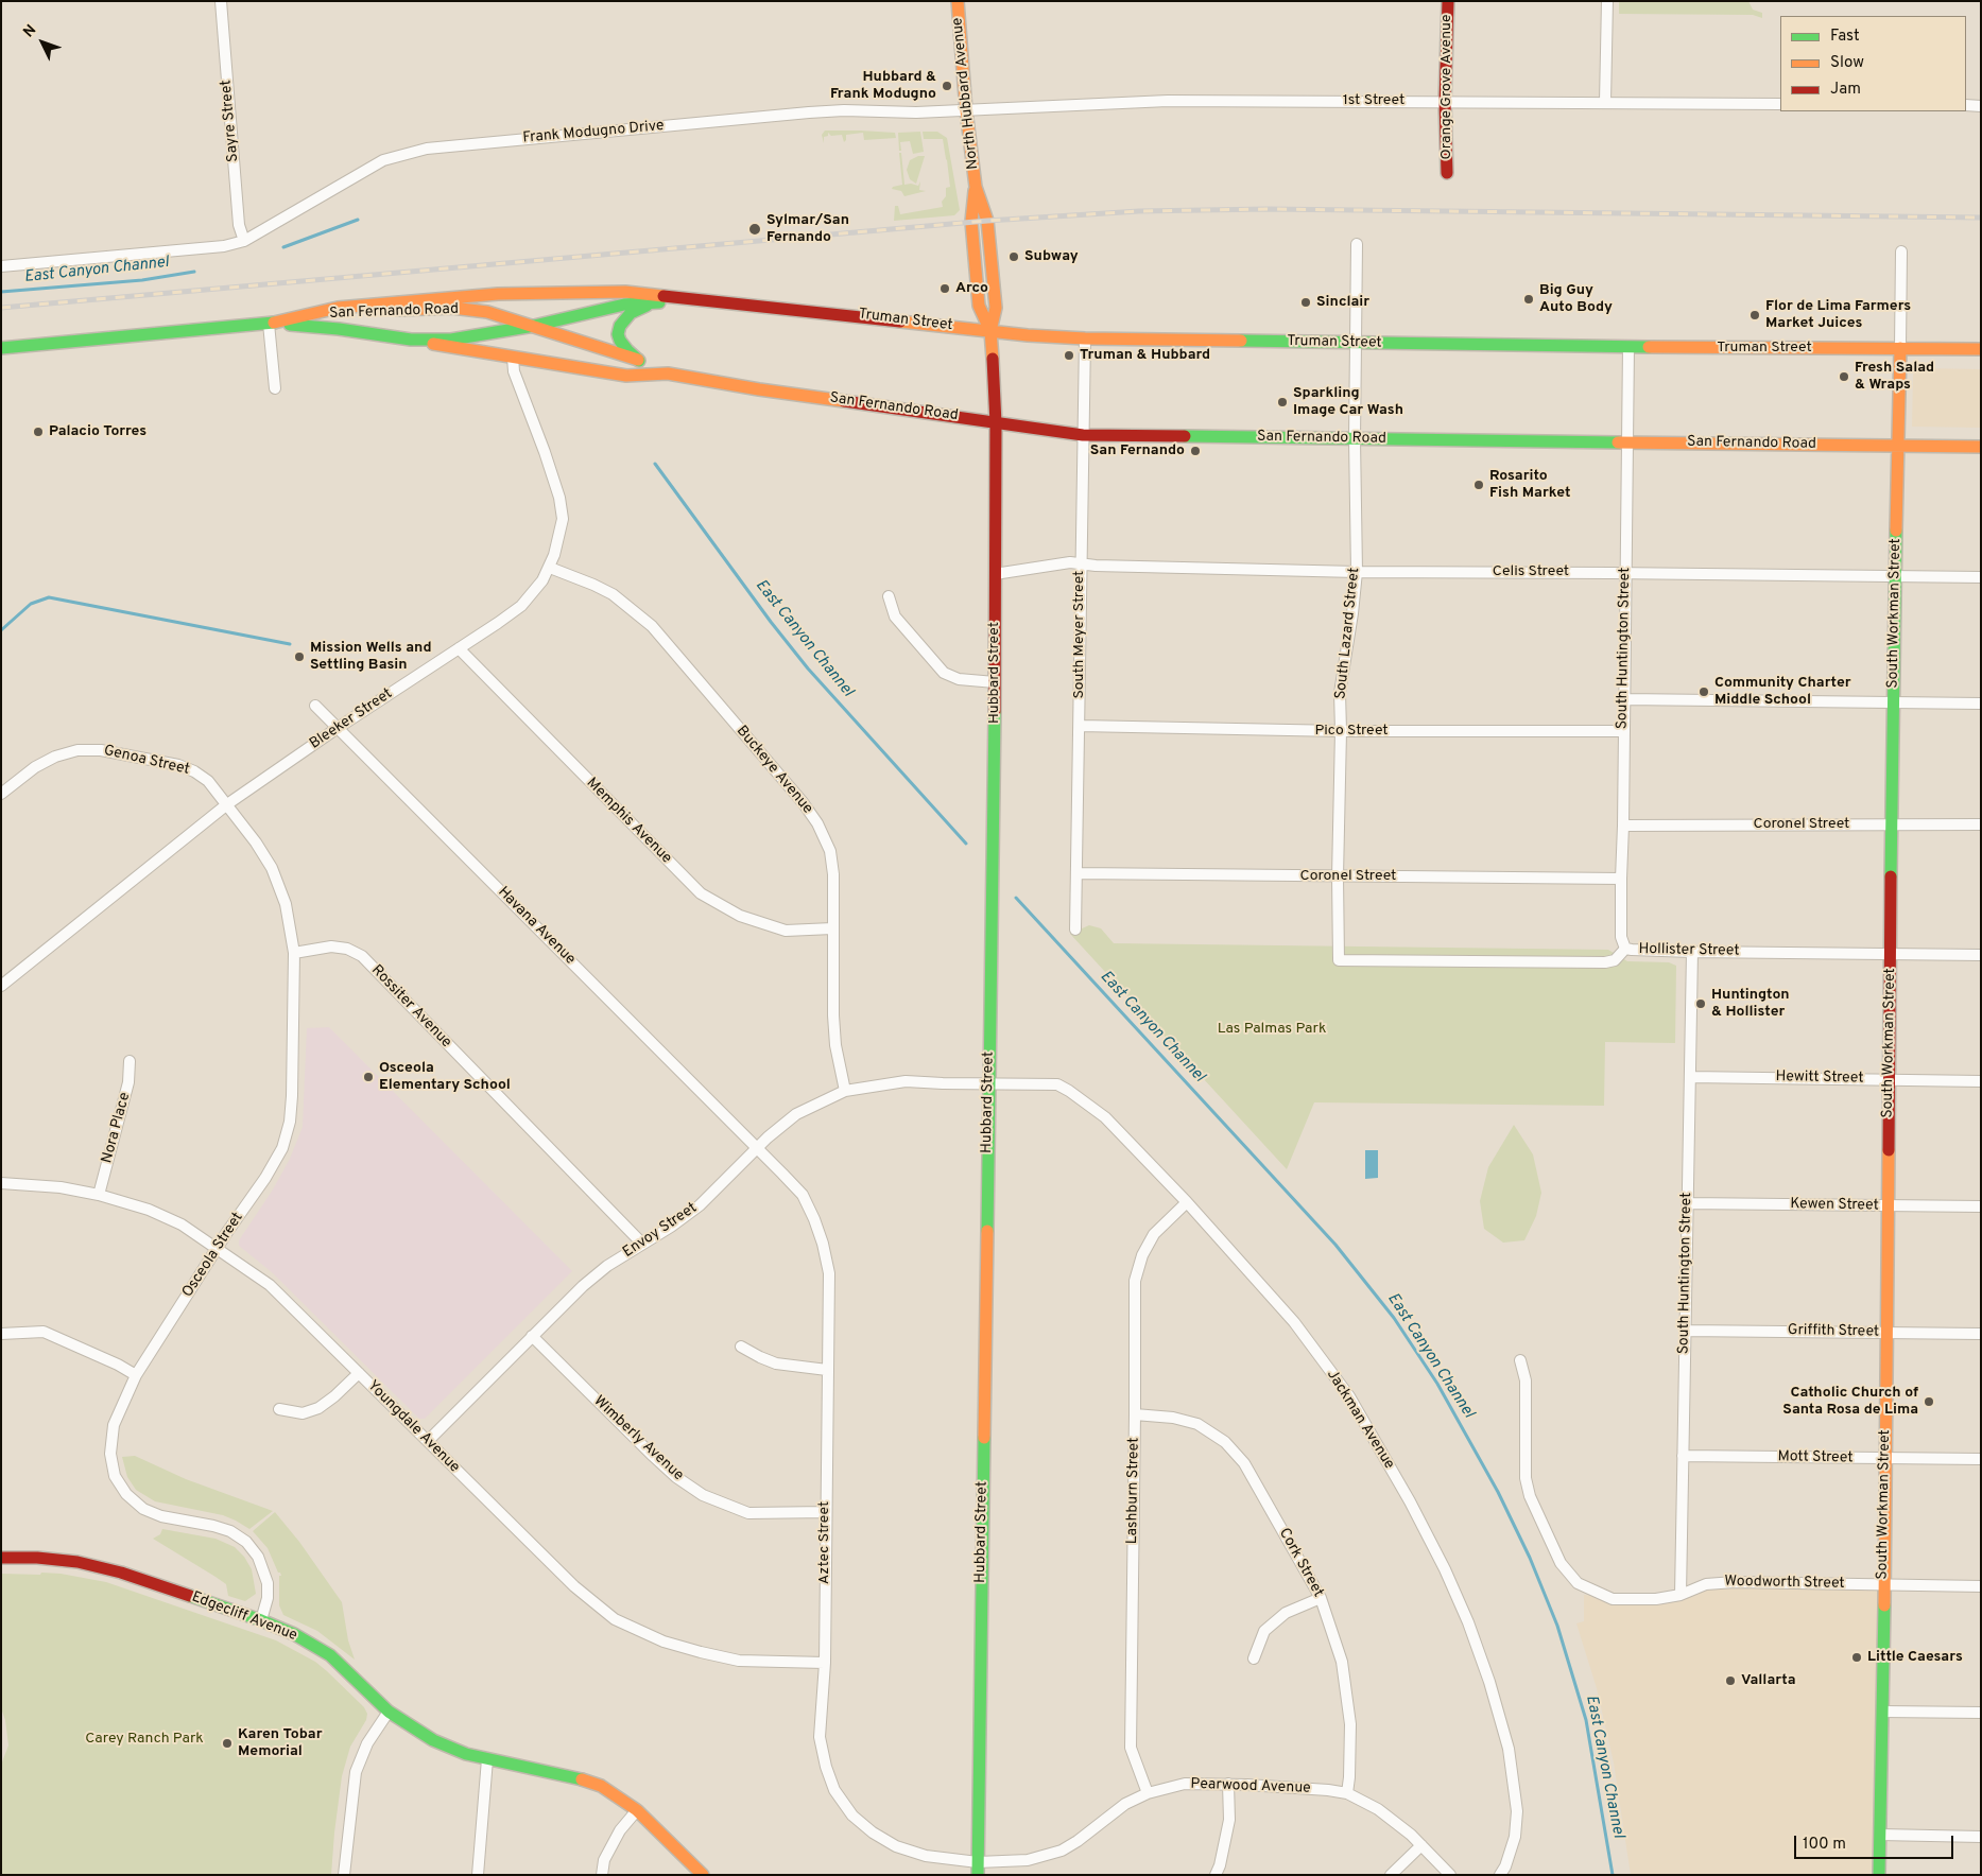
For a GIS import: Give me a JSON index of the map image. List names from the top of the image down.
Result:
{
  "streets": {
    "main road": [
      "Orange Grove Avenue",
      "North Hubbard Avenue",
      "San Fernando Road",
      "Truman Street",
      "South Workman Street",
      "Hubbard Street",
      "Edgecliff Avenue"
    ],
    "street": [
      "1st Street",
      "Sayre Street",
      "Frank Modugno Drive",
      "Celis Street",
      "South Lazard Street",
      "South Meyer Street",
      "South Huntington Street",
      "Bleeker Street",
      "Pico Street",
      "Genoa Street",
      "Buckeye Avenue",
      "Memphis Avenue",
      "Coronel Street",
      "Havana Avenue",
      "Hollister Street",
      "Rossiter Avenue",
      "Hewitt Street",
      "Nora Place",
      "Kewen Street",
      "Envoy Street",
      "Osceola Street",
      "Griffith Street",
      "Jackman Avenue",
      "Youngdale Avenue",
      "Wimberly Avenue",
      "Mott Street",
      "Lashburn Street",
      "Aztec Street",
      "Cork Street",
      "Woodworth Street",
      "Pearwood Avenue"
    ]
  },
  "crossings": [
    ["Orange Grove Avenue", "1st Street"],
    ["North Hubbard Avenue", "1st Street"],
    ["North Hubbard Avenue", "Frank Modugno Drive"],
    ["North Hubbard Avenue", "Hubbard Street"],
    ["1st Street", "Frank Modugno Drive"],
    ["Sayre Street", "Frank Modugno Drive"],
    ["San Fernando Road", "Truman Street"],
    ["San Fernando Road", "South Workman Street"],
    ["San Fernando Road", "South Lazard Street"],
    ["San Fernando Road", "South Meyer Street"],
    ["San Fernando Road", "South Huntington Street"],
    ["San Fernando Road", "Hubbard Street"],
    ["San Fernando Road", "Bleeker Street"],
    ["Truman Street", "South Workman Street"],
    ["Truman Street", "South Lazard Street"],
    ["Truman Street", "South Meyer Street"],
    ["Truman Street", "South Huntington Street"],
    ["Truman Street", "Hubbard Street"],
    ["Celis Street", "South Workman Street"],
    ["Celis Street", "South Lazard Street"],
    ["Celis Street", "South Meyer Street"],
    ["Celis Street", "South Huntington Street"],
    ["Celis Street", "Hubbard Street"],
    ["South Workman Street", "Coronel Street"],
    ["South Workman Street", "Hollister Street"],
    ["South Workman Street", "Hewitt Street"],
    ["South Workman Street", "Kewen Street"],
    ["South Workman Street", "Griffith Street"],
    ["South Workman Street", "Mott Street"],
    ["South Workman Street", "Woodworth Street"],
    ["South Lazard Street", "Pico Street"],
    ["South Lazard Street", "Coronel Street"],
    ["South Lazard Street", "Hollister Street"],
    ["South Meyer Street", "Pico Street"],
    ["South Meyer Street", "Coronel Street"],
    ["South Huntington Street", "Pico Street"],
    ["South Huntington Street", "Coronel Street"],
    ["South Huntington Street", "Hollister Street"],
    ["South Huntington Street", "Hewitt Street"],
    ["South Huntington Street", "Kewen Street"],
    ["South Huntington Street", "Griffith Street"],
    ["South Huntington Street", "Mott Street"],
    ["South Huntington Street", "Woodworth Street"],
    ["Hubbard Street", "Envoy Street"],
    ["Hubbard Street", "Jackman Avenue"],
    ["Hubbard Street", "Aztec Street"],
    ["Hubbard Street", "Pearwood Avenue"],
    ["Bleeker Street", "Genoa Street"],
    ["Bleeker Street", "Buckeye Avenue"],
    ["Bleeker Street", "Memphis Avenue"],
    ["Bleeker Street", "Havana Avenue"],
    ["Bleeker Street", "Osceola Street"],
    ["Genoa Street", "Osceola Street"],
    ["Buckeye Avenue", "Memphis Avenue"],
    ["Buckeye Avenue", "Envoy Street"],
    ["Havana Avenue", "Envoy Street"],
    ["Havana Avenue", "Aztec Street"],
    ["Rossiter Avenue", "Envoy Street"],
    ["Rossiter Avenue", "Osceola Street"],
    ["Nora Place", "Youngdale Avenue"],
    ["Envoy Street", "Jackman Avenue"],
    ["Envoy Street", "Youngdale Avenue"],
    ["Envoy Street", "Wimberly Avenue"],
    ["Envoy Street", "Aztec Street"],
    ["Osceola Street", "Youngdale Avenue"],
    ["Osceola Street", "Edgecliff Avenue"],
    ["Jackman Avenue", "Lashburn Street"],
    ["Youngdale Avenue", "Aztec Street"],
    ["Wimberly Avenue", "Aztec Street"],
    ["Lashburn Street", "Cork Street"],
    ["Lashburn Street", "Pearwood Avenue"],
    ["Aztec Street", "Pearwood Avenue"],
    ["Cork Street", "Pearwood Avenue"]
  ],
  "water": ["East Canyon Channel"],
  "parks": ["Las Palmas Park", "Carey Ranch Park"],
  "places": [
    "Hubbard & Frank Modugno",
    "Sylmar/San Fernando",
    "Subway",
    "Arco",
    "Big Guy Auto Body",
    "Sinclair",
    "Flor de Lima Farmers Market Juices",
    "Truman & Hubbard",
    "Fresh Salad & Wraps",
    "Sparkling Image Car Wash",
    "Palacio Torres",
    "San Fernando",
    "Rosarito Fish Market",
    "Mission Wells and Settling Basin",
    "Community Charter Middle School",
    "Huntington & Hollister",
    "Osceola Elementary School",
    "Catholic Church of Santa Rosa de Lima",
    "Little Caesars",
    "Vallarta",
    "Karen Tobar Memorial"
  ],
  "legend": ["Fast", "Slow", "Jam"],
  "scale_bar": "100 m",
  "north": "top left"
}
